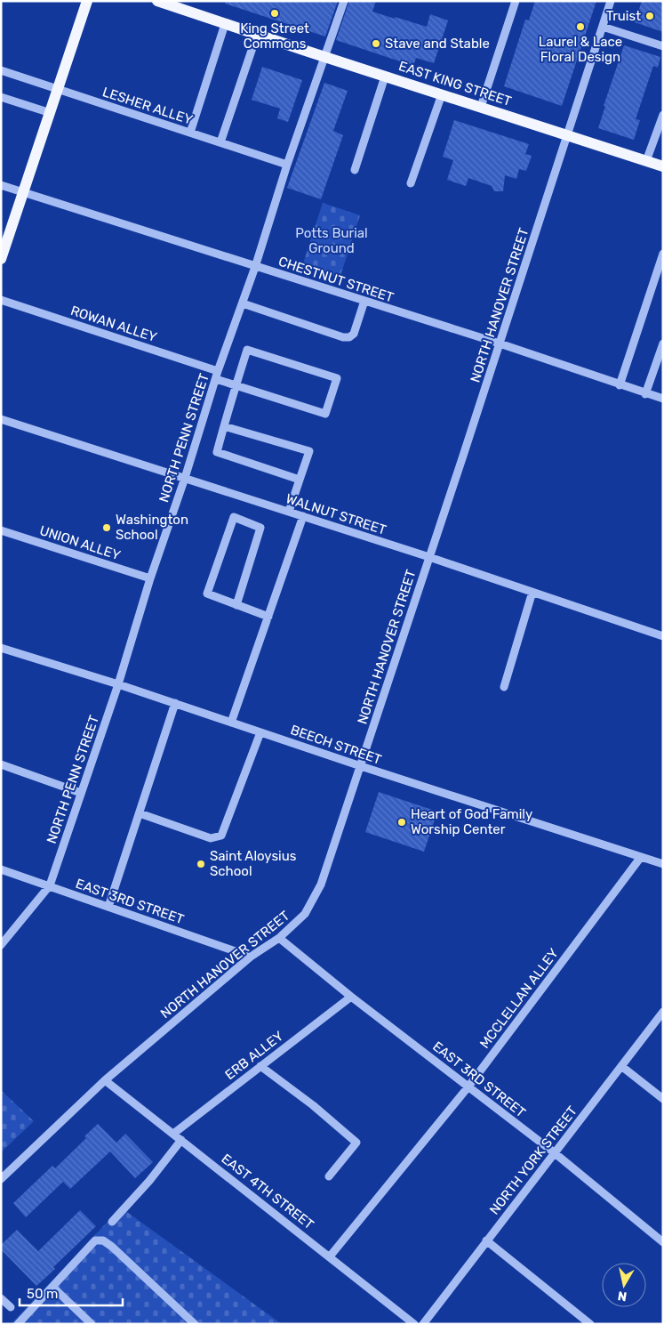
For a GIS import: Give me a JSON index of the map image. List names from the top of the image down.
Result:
{
  "streets": {
    "main road": ["EAST KING STREET"],
    "street": [
      "LESHER ALLEY",
      "CHESTNUT STREET",
      "NORTH HANOVER STREET",
      "ROWAN ALLEY",
      "NORTH PENN STREET",
      "WALNUT STREET",
      "UNION ALLEY",
      "BEECH STREET",
      "EAST 3RD STREET",
      "MCCLELLAN ALLEY",
      "ERB ALLEY",
      "NORTH YORK STREET",
      "EAST 4TH STREET"
    ]
  },
  "crossings": [
    ["EAST KING STREET", "NORTH HANOVER STREET"],
    ["EAST KING STREET", "NORTH PENN STREET"],
    ["LESHER ALLEY", "NORTH PENN STREET"],
    ["CHESTNUT STREET", "NORTH HANOVER STREET"],
    ["CHESTNUT STREET", "NORTH PENN STREET"],
    ["NORTH HANOVER STREET", "WALNUT STREET"],
    ["NORTH HANOVER STREET", "BEECH STREET"],
    ["NORTH HANOVER STREET", "EAST 3RD STREET"],
    ["NORTH HANOVER STREET", "EAST 4TH STREET"],
    ["ROWAN ALLEY", "NORTH PENN STREET"],
    ["NORTH PENN STREET", "WALNUT STREET"],
    ["NORTH PENN STREET", "UNION ALLEY"],
    ["NORTH PENN STREET", "BEECH STREET"],
    ["NORTH PENN STREET", "EAST 3RD STREET"],
    ["BEECH STREET", "MCCLELLAN ALLEY"],
    ["EAST 3RD STREET", "MCCLELLAN ALLEY"],
    ["EAST 3RD STREET", "ERB ALLEY"],
    ["EAST 3RD STREET", "NORTH YORK STREET"],
    ["MCCLELLAN ALLEY", "EAST 4TH STREET"],
    ["ERB ALLEY", "EAST 4TH STREET"]
  ],
  "parks": ["Potts Burial Ground"],
  "places": [
    "King Street Commons",
    "Truist",
    "Laurel & Lace Floral Design",
    "Stave and Stable",
    "Washington School",
    "Heart of God Family Worship Center",
    "Saint Aloysius School"
  ],
  "scale_bar": "50 m",
  "north": "bottom"
}
